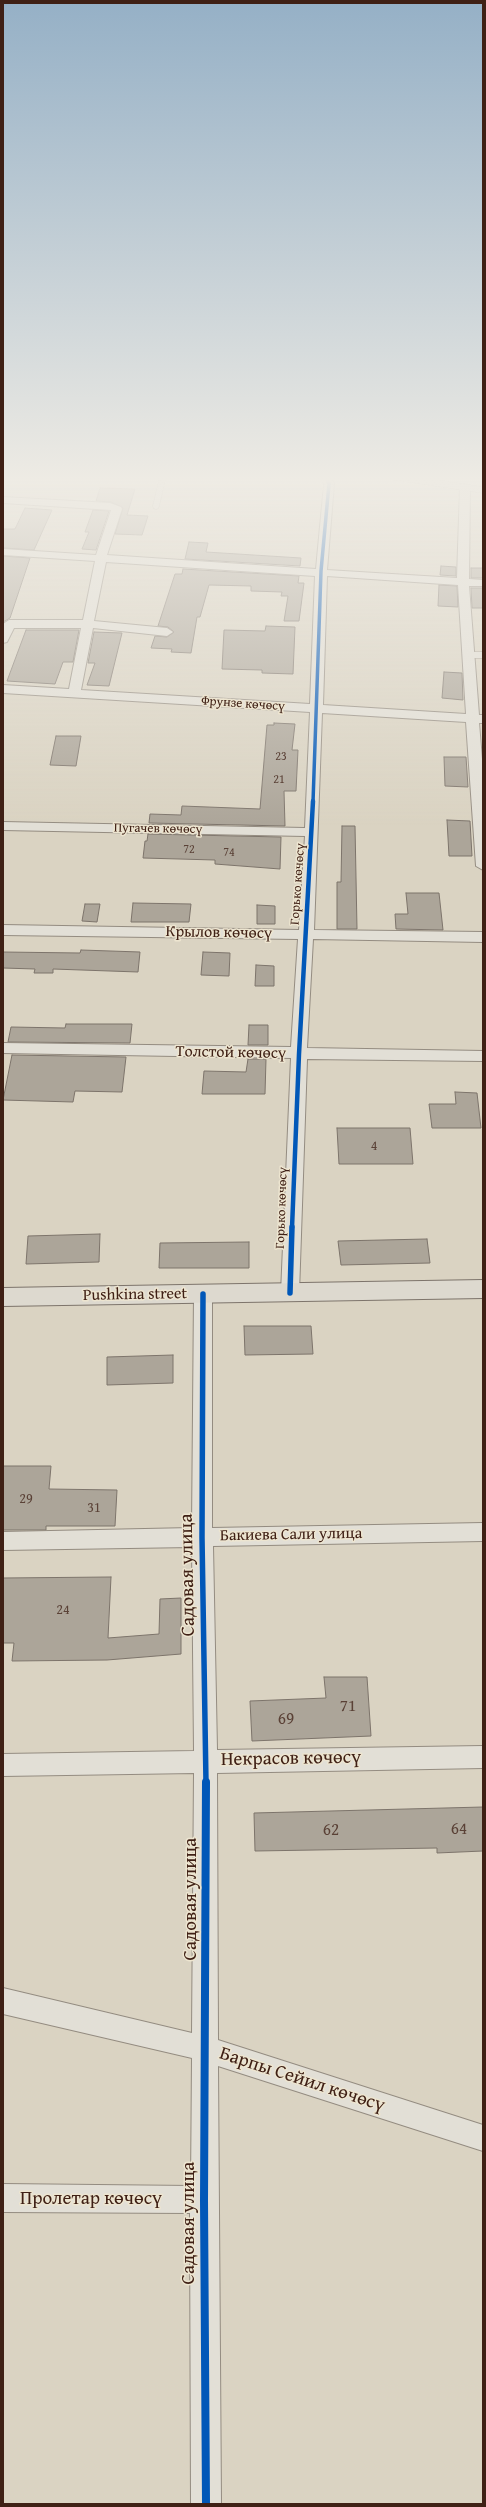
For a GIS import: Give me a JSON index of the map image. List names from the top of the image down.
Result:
{
  "streets": {
    "highway": ["Pushkina street"],
    "street": [
      "Фрунзе көчөсү",
      "Пугачев көчөсү",
      "Горько көчөсү",
      "Крылов көчөсү",
      "Толстой көчөсү",
      "Бакиева Сали улица",
      "Садовая улица",
      "Некрасов көчөсү",
      "Барпы Сейил көчөсү",
      "Пролетар көчөсү"
    ]
  },
  "crossings": [
    ["Фрунзе көчөсү", "Горько көчөсү"],
    ["Пугачев көчөсү", "Горько көчөсү"],
    ["Горько көчөсү", "Крылов көчөсү"],
    ["Горько көчөсү", "Толстой көчөсү"],
    ["Горько көчөсү", "Pushkina street"],
    ["Pushkina street", "Садовая улица"],
    ["Бакиева Сали улица", "Садовая улица"],
    ["Садовая улица", "Некрасов көчөсү"],
    ["Садовая улица", "Барпы Сейил көчөсү"],
    ["Садовая улица", "Пролетар көчөсү"]
  ],
  "house_numbers": [
    "23",
    "21",
    "72",
    "74",
    "4",
    "29",
    "31",
    "24",
    "71",
    "69",
    "64",
    "62"
  ]
}
